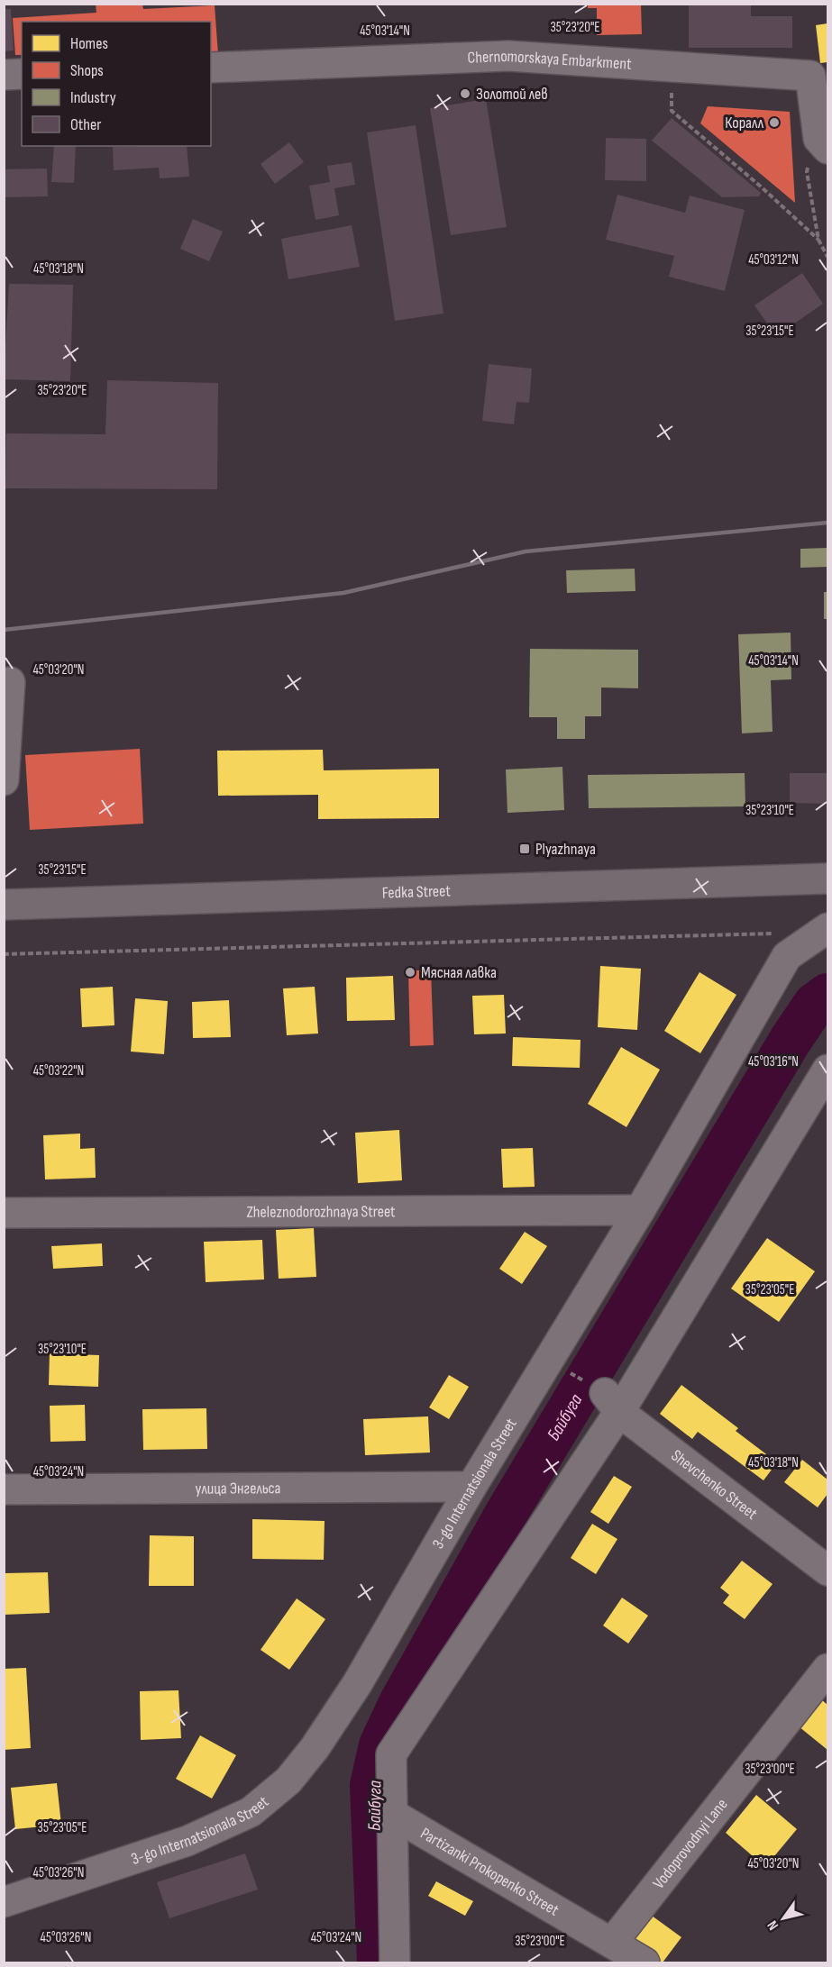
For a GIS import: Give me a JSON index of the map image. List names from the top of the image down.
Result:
{
  "streets": {
    "main road": ["Fedka Street"],
    "street": [
      "Chernomorskaya Embarkment",
      "Zheleznodorozhnaya Street",
      "3-go Internatsionala Street",
      "Shevchenko Street",
      "улица Энгельса",
      "Vodoprovodnyi Lane",
      "Partizanki Prokopenko Street"
    ]
  },
  "crossings": [
    ["Zheleznodorozhnaya Street", "3-go Internatsionala Street"],
    ["3-go Internatsionala Street", "улица Энгельса"],
    ["Vodoprovodnyi Lane", "Partizanki Prokopenko Street"]
  ],
  "water": ["Байбуга"],
  "places": {
    "other": ["Золотой лев", "Коралл", "Мясная лавка"],
    "transit": ["Plyazhnaya"]
  },
  "legend": [
    "Homes",
    "Shops",
    "Industry",
    "Other"
  ],
  "north": "bottom left",
  "coordinates": [
    "35°23'20\"E",
    "45°03'14\"N",
    "45°03'12\"N",
    "45°03'18\"N",
    "35°23'15\"E",
    "45°03'20\"N",
    "35°23'10\"E",
    "45°03'16\"N",
    "45°03'22\"N",
    "35°23'05\"E",
    "45°03'24\"N",
    "35°23'00\"E",
    "45°03'26\"N"
  ]
}
